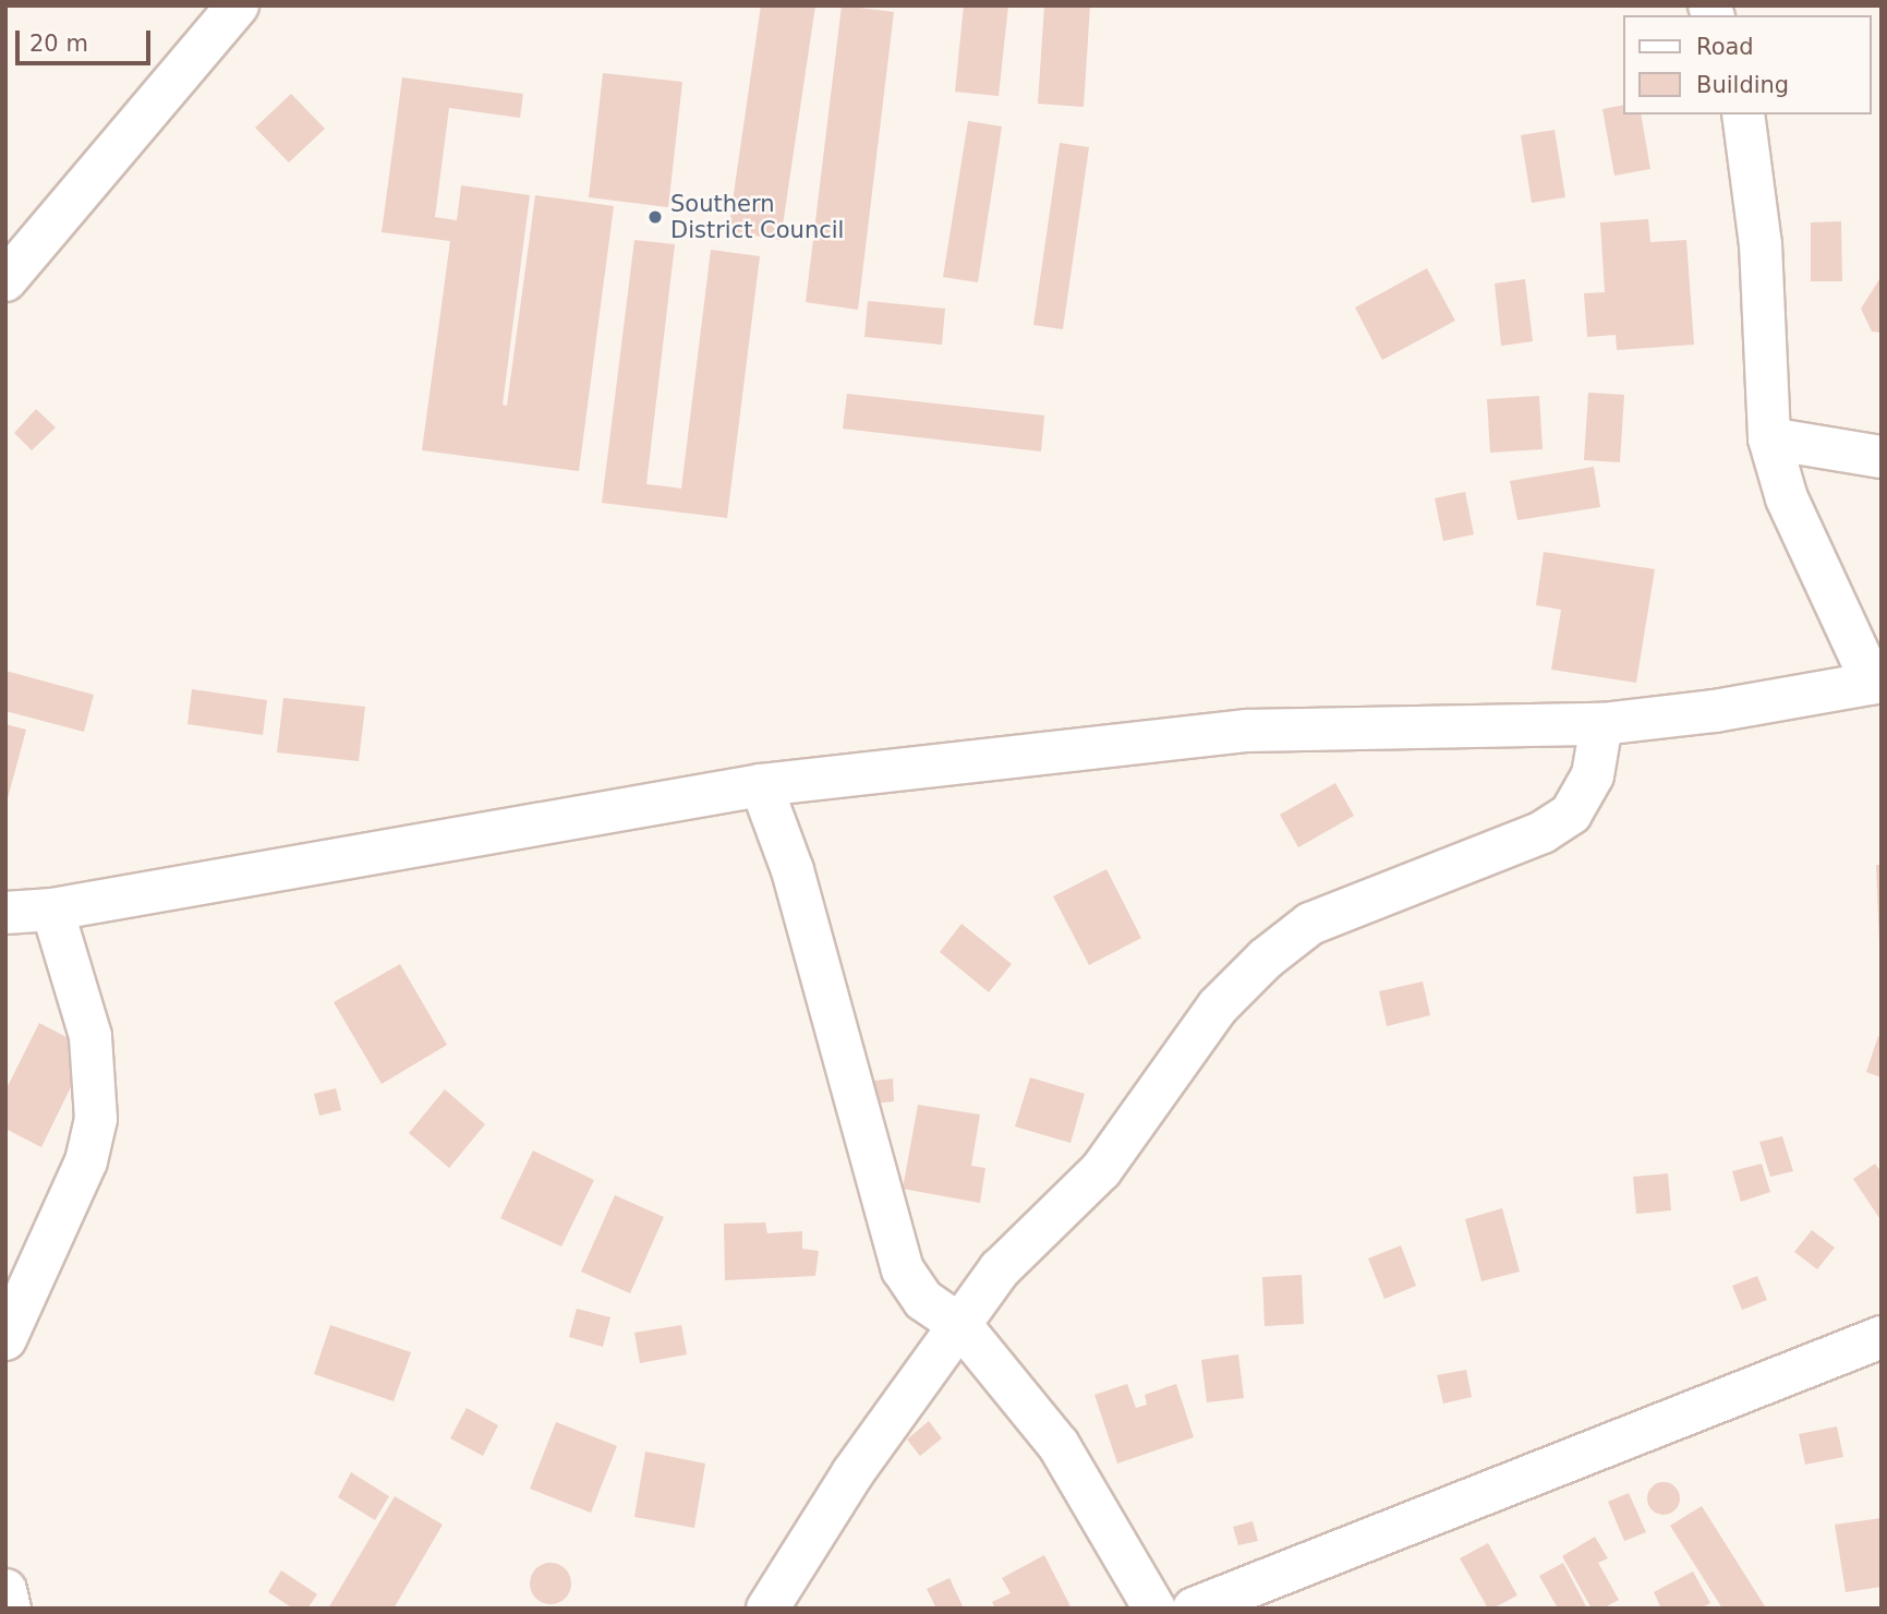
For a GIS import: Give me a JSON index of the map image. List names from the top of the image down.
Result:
{
  "places": ["Southern District Council"],
  "legend": ["Road", "Building"],
  "scale_bar": "20 m"
}
